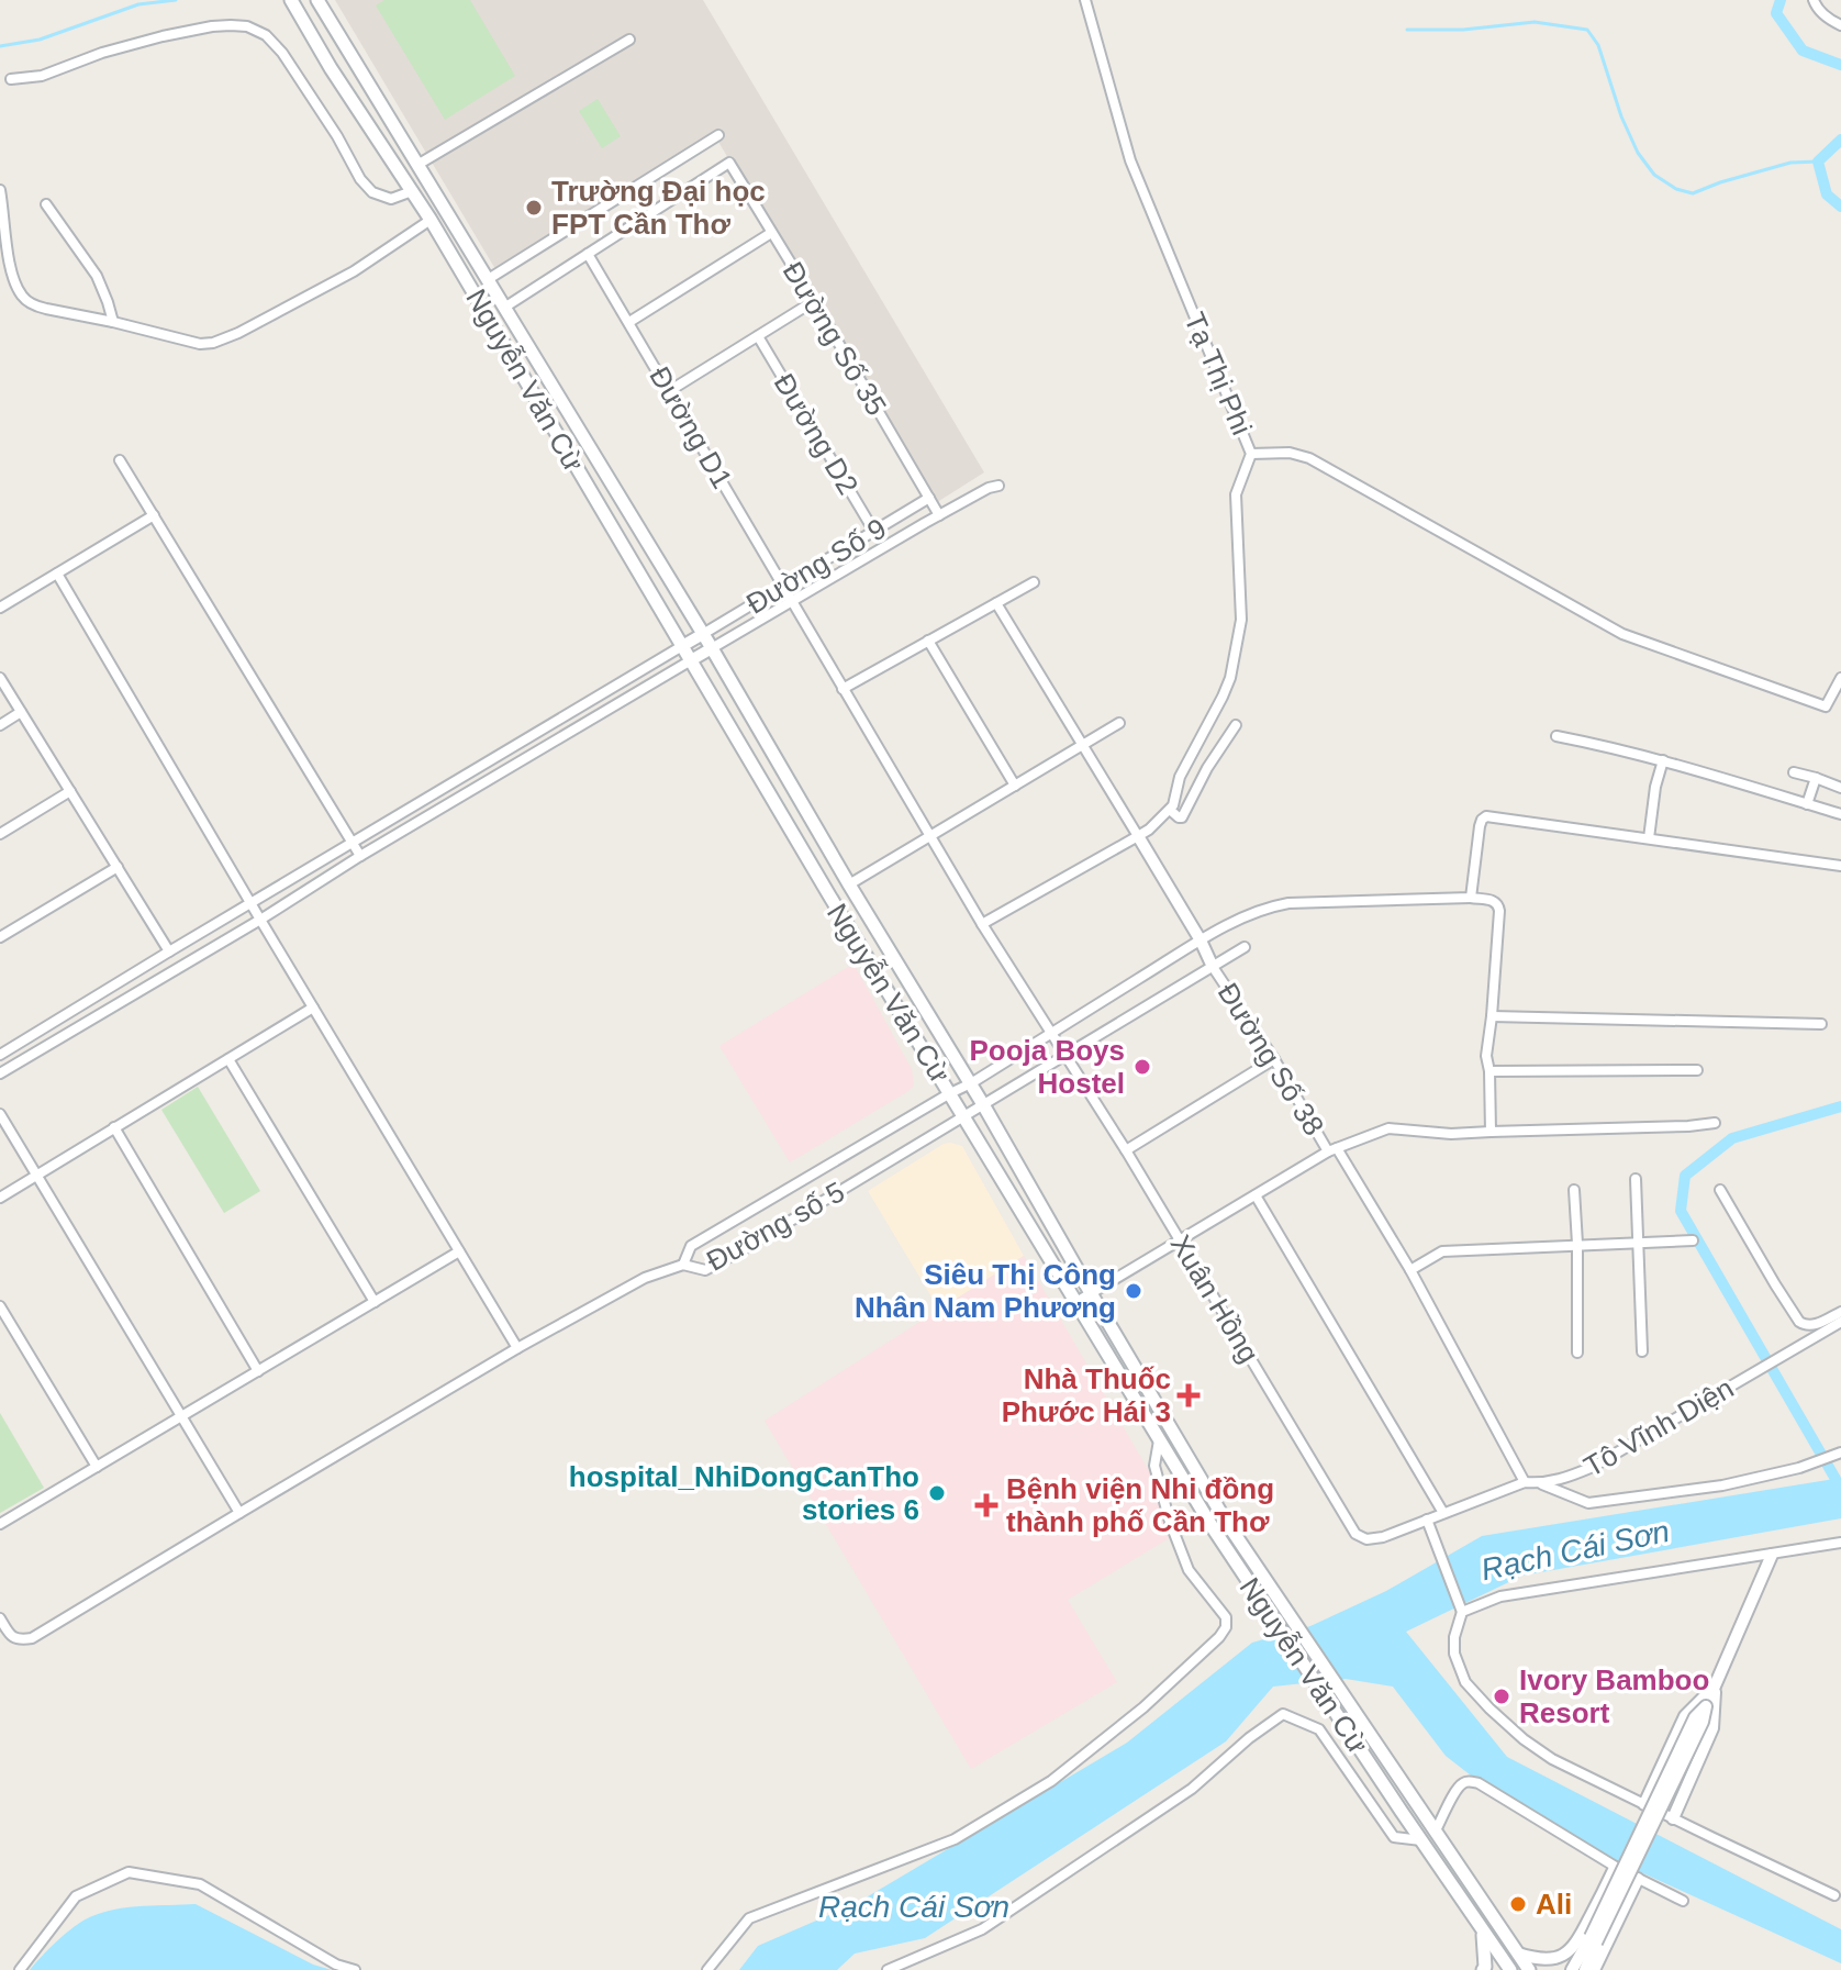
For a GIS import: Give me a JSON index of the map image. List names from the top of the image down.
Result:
{
  "streets": {
    "main road": ["Nguyễn Văn Cừ"],
    "street": [
      "Đường Số 35",
      "Tạ Thị Phi",
      "Đường D1",
      "Đường D2",
      "Đường Số 9",
      "Đường Số 38",
      "Đường số 5",
      "Xuân Hồng",
      "Tô Vĩnh Diện"
    ]
  },
  "crossings": [
    ["Đường Số 35", "Đường D1"],
    ["Đường Số 35", "Đường Số 9"],
    ["Nguyễn Văn Cừ", "Đường Số 9"],
    ["Nguyễn Văn Cừ", "Đường số 5"],
    ["Đường D1", "Đường Số 9"],
    ["Đường D1", "Xuân Hồng"],
    ["Đường D2", "Đường Số 9"],
    ["Đường Số 38", "Đường số 5"],
    ["Đường Số 38", "Tô Vĩnh Diện"],
    ["Đường số 5", "Xuân Hồng"],
    ["Xuân Hồng", "Tô Vĩnh Diện"]
  ],
  "water": ["Rạch Cái Sơn"],
  "places": {
    "other": [
      "Trường Đại học FPT Cần Thơ",
      "Pooja Boys Hostel",
      "Siêu Thị Công Nhân Nam Phương",
      "hospital_NhiDongCanTho stories 6",
      "Ivory Bamboo Resort",
      "Ali"
    ],
    "health": ["Nhà Thuốc Phước Hái 3", "Bệnh viện Nhi đồng thành phố Cần Thơ"]
  }
}
